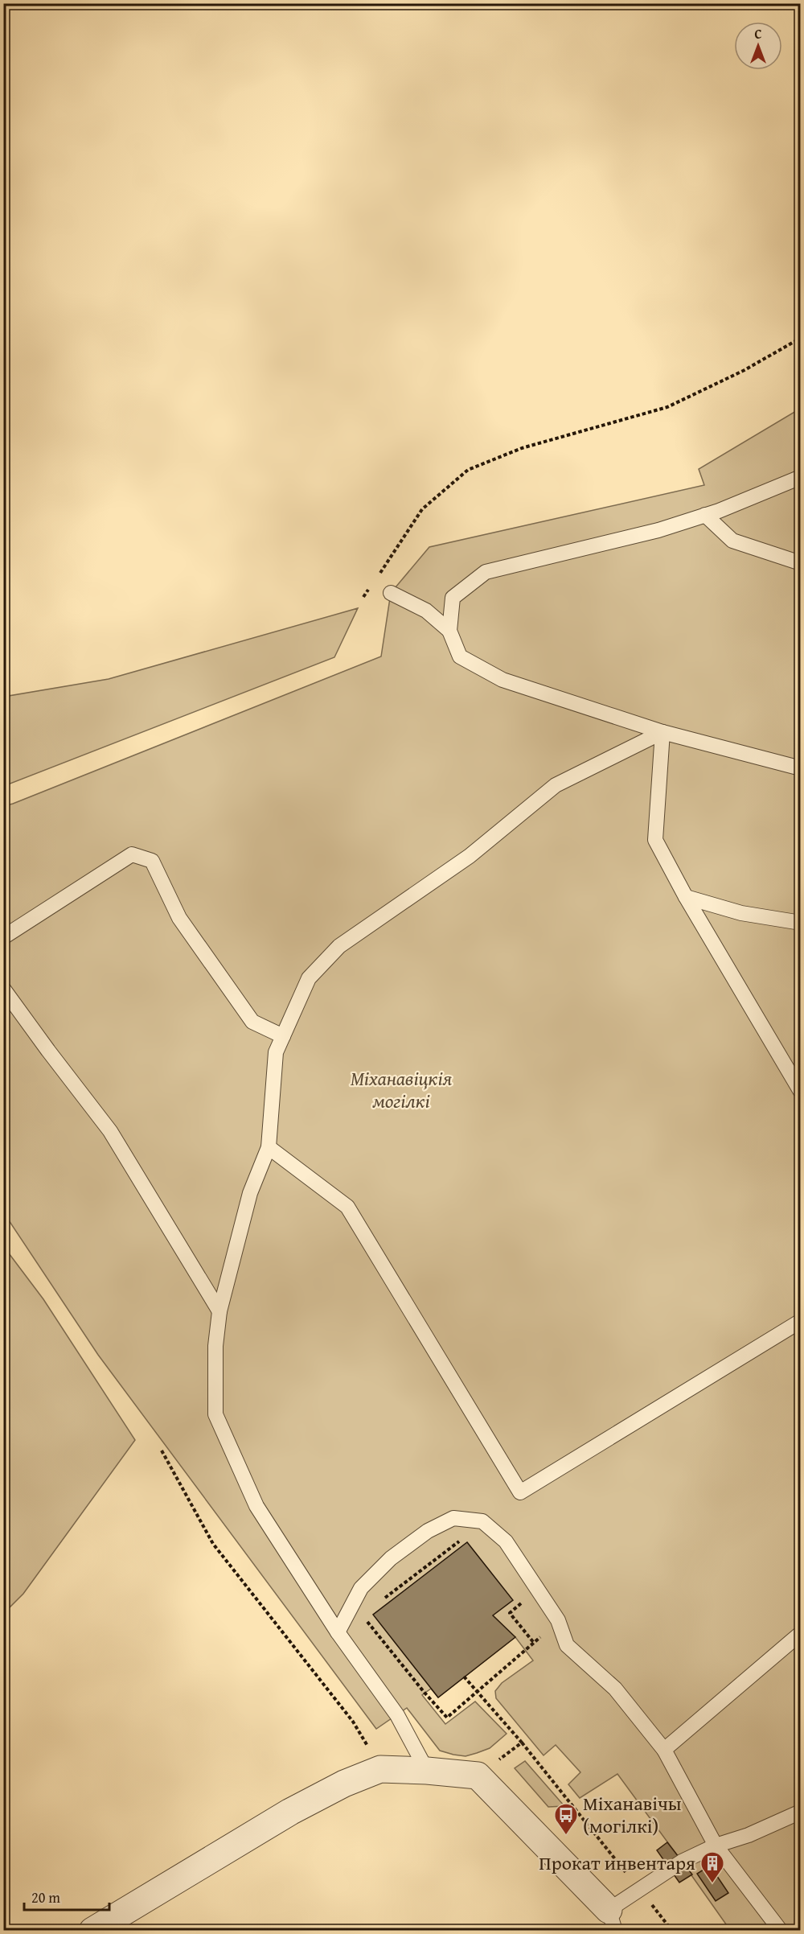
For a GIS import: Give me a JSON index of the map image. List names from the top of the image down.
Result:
{
  "parks": ["Міханавіцкія могілкі"],
  "places": {
    "bus stop": ["Міханавічы (могілкі)"],
    "building": ["Прокат инвентаря"]
  },
  "scale_bar": "20 m",
  "north": "top"
}
